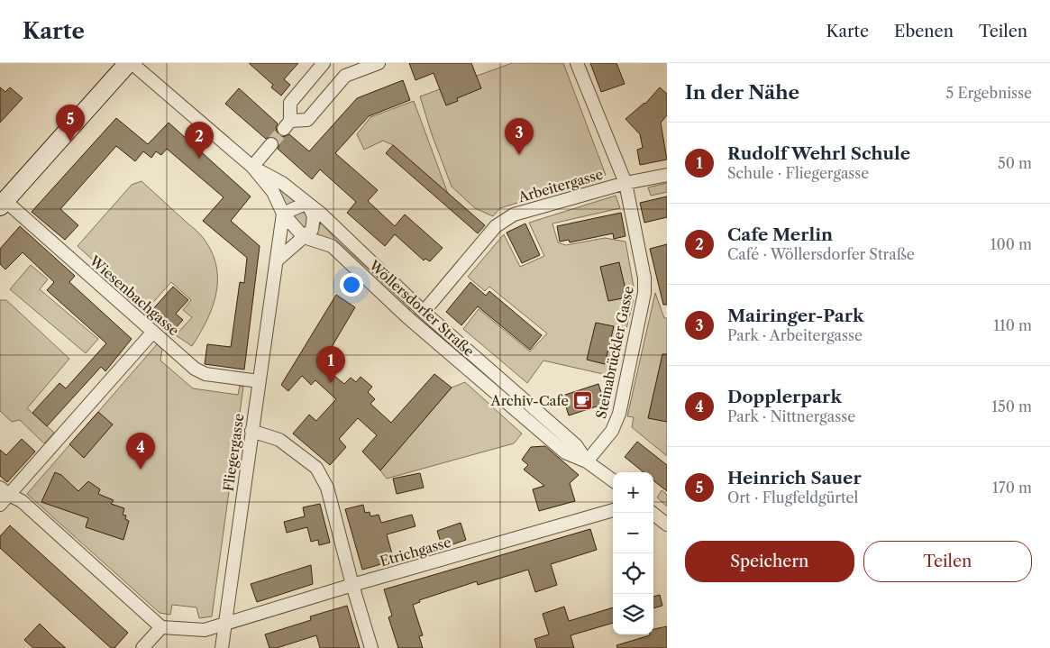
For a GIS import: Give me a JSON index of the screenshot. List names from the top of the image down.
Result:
{
  "streets": {
    "street": [
      "Arbeitergasse",
      "Wiesenbachgasse",
      "Wöllersdorfer Straße",
      "Steinabrückler Gasse",
      "Fliegergasse",
      "Etrichgasse"
    ]
  },
  "crossings": [
    ["Arbeitergasse", "Wöllersdorfer Straße"],
    ["Arbeitergasse", "Steinabrückler Gasse"],
    ["Wiesenbachgasse", "Fliegergasse"],
    ["Wöllersdorfer Straße", "Steinabrückler Gasse"],
    ["Wöllersdorfer Straße", "Fliegergasse"],
    ["Fliegergasse", "Etrichgasse"]
  ],
  "places": {
    "cafe": ["Archiv-Cafe"]
  },
  "page": {
    "header": "Karte",
    "nav": ["Karte", "Ebenen", "Teilen"],
    "heading": ["In der Nähe", "5 Ergebnisse"],
    "pins": [
      "5",
      "3",
      "2",
      "1",
      "4"
    ],
    "list": [
      {
        "mark": "1",
        "name": "Rudolf Wehrl Schule",
        "note": "Schule · Fliegergasse",
        "value": "50 m"
      },
      {
        "mark": "2",
        "name": "Cafe Merlin",
        "note": "Café · Wöllersdorfer Straße",
        "value": "100 m"
      },
      {
        "mark": "3",
        "name": "Mairinger-Park",
        "note": "Park · Arbeitergasse",
        "value": "110 m"
      },
      {
        "mark": "4",
        "name": "Dopplerpark",
        "note": "Park · Nittnergasse",
        "value": "150 m"
      },
      {
        "mark": "5",
        "name": "Heinrich Sauer",
        "note": "Ort · Flugfeldgürtel",
        "value": "170 m"
      }
    ],
    "map_buttons": ["+", "−"],
    "buttons": ["Speichern", "Teilen"]
  }
}
